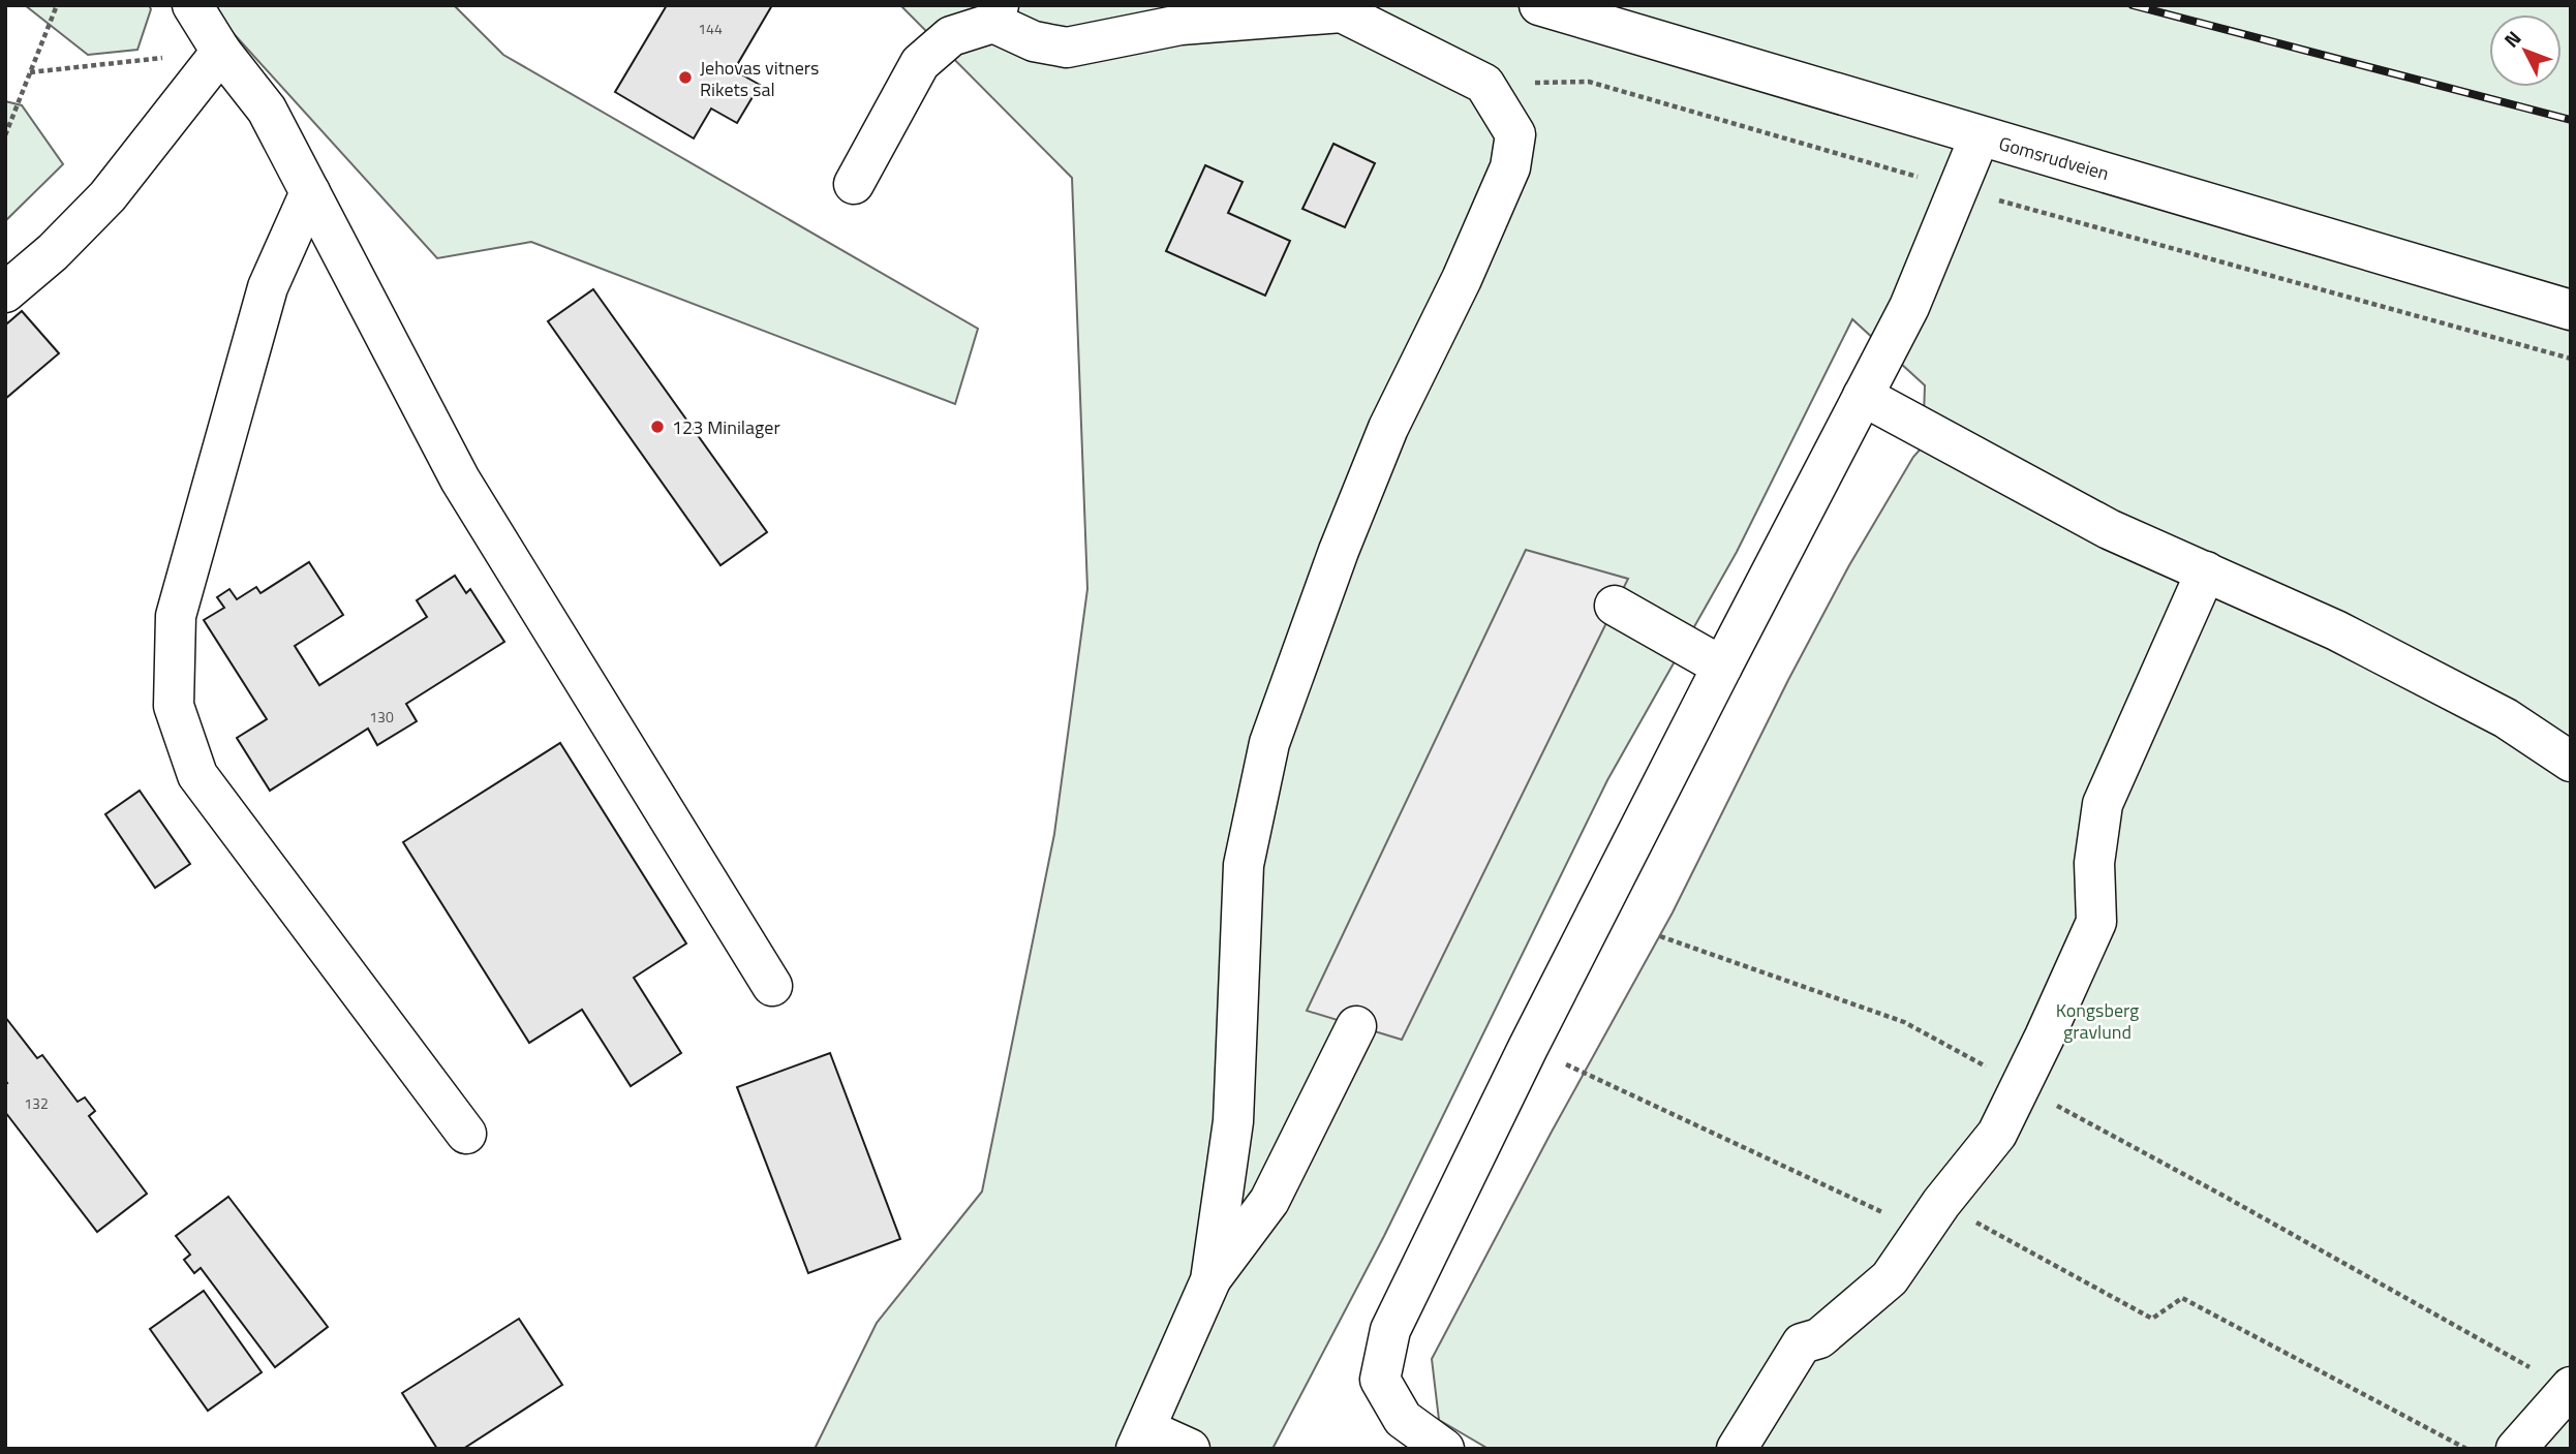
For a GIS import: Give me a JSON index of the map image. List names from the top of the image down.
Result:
{
  "streets": {
    "main road": ["Gomsrudveien"]
  },
  "parks": ["Kongsberg gravlund"],
  "places": ["Jehovas vitners Rikets sal", "123 Minilager"],
  "house_numbers": ["144", "130", "132"],
  "north": "top left"
}
